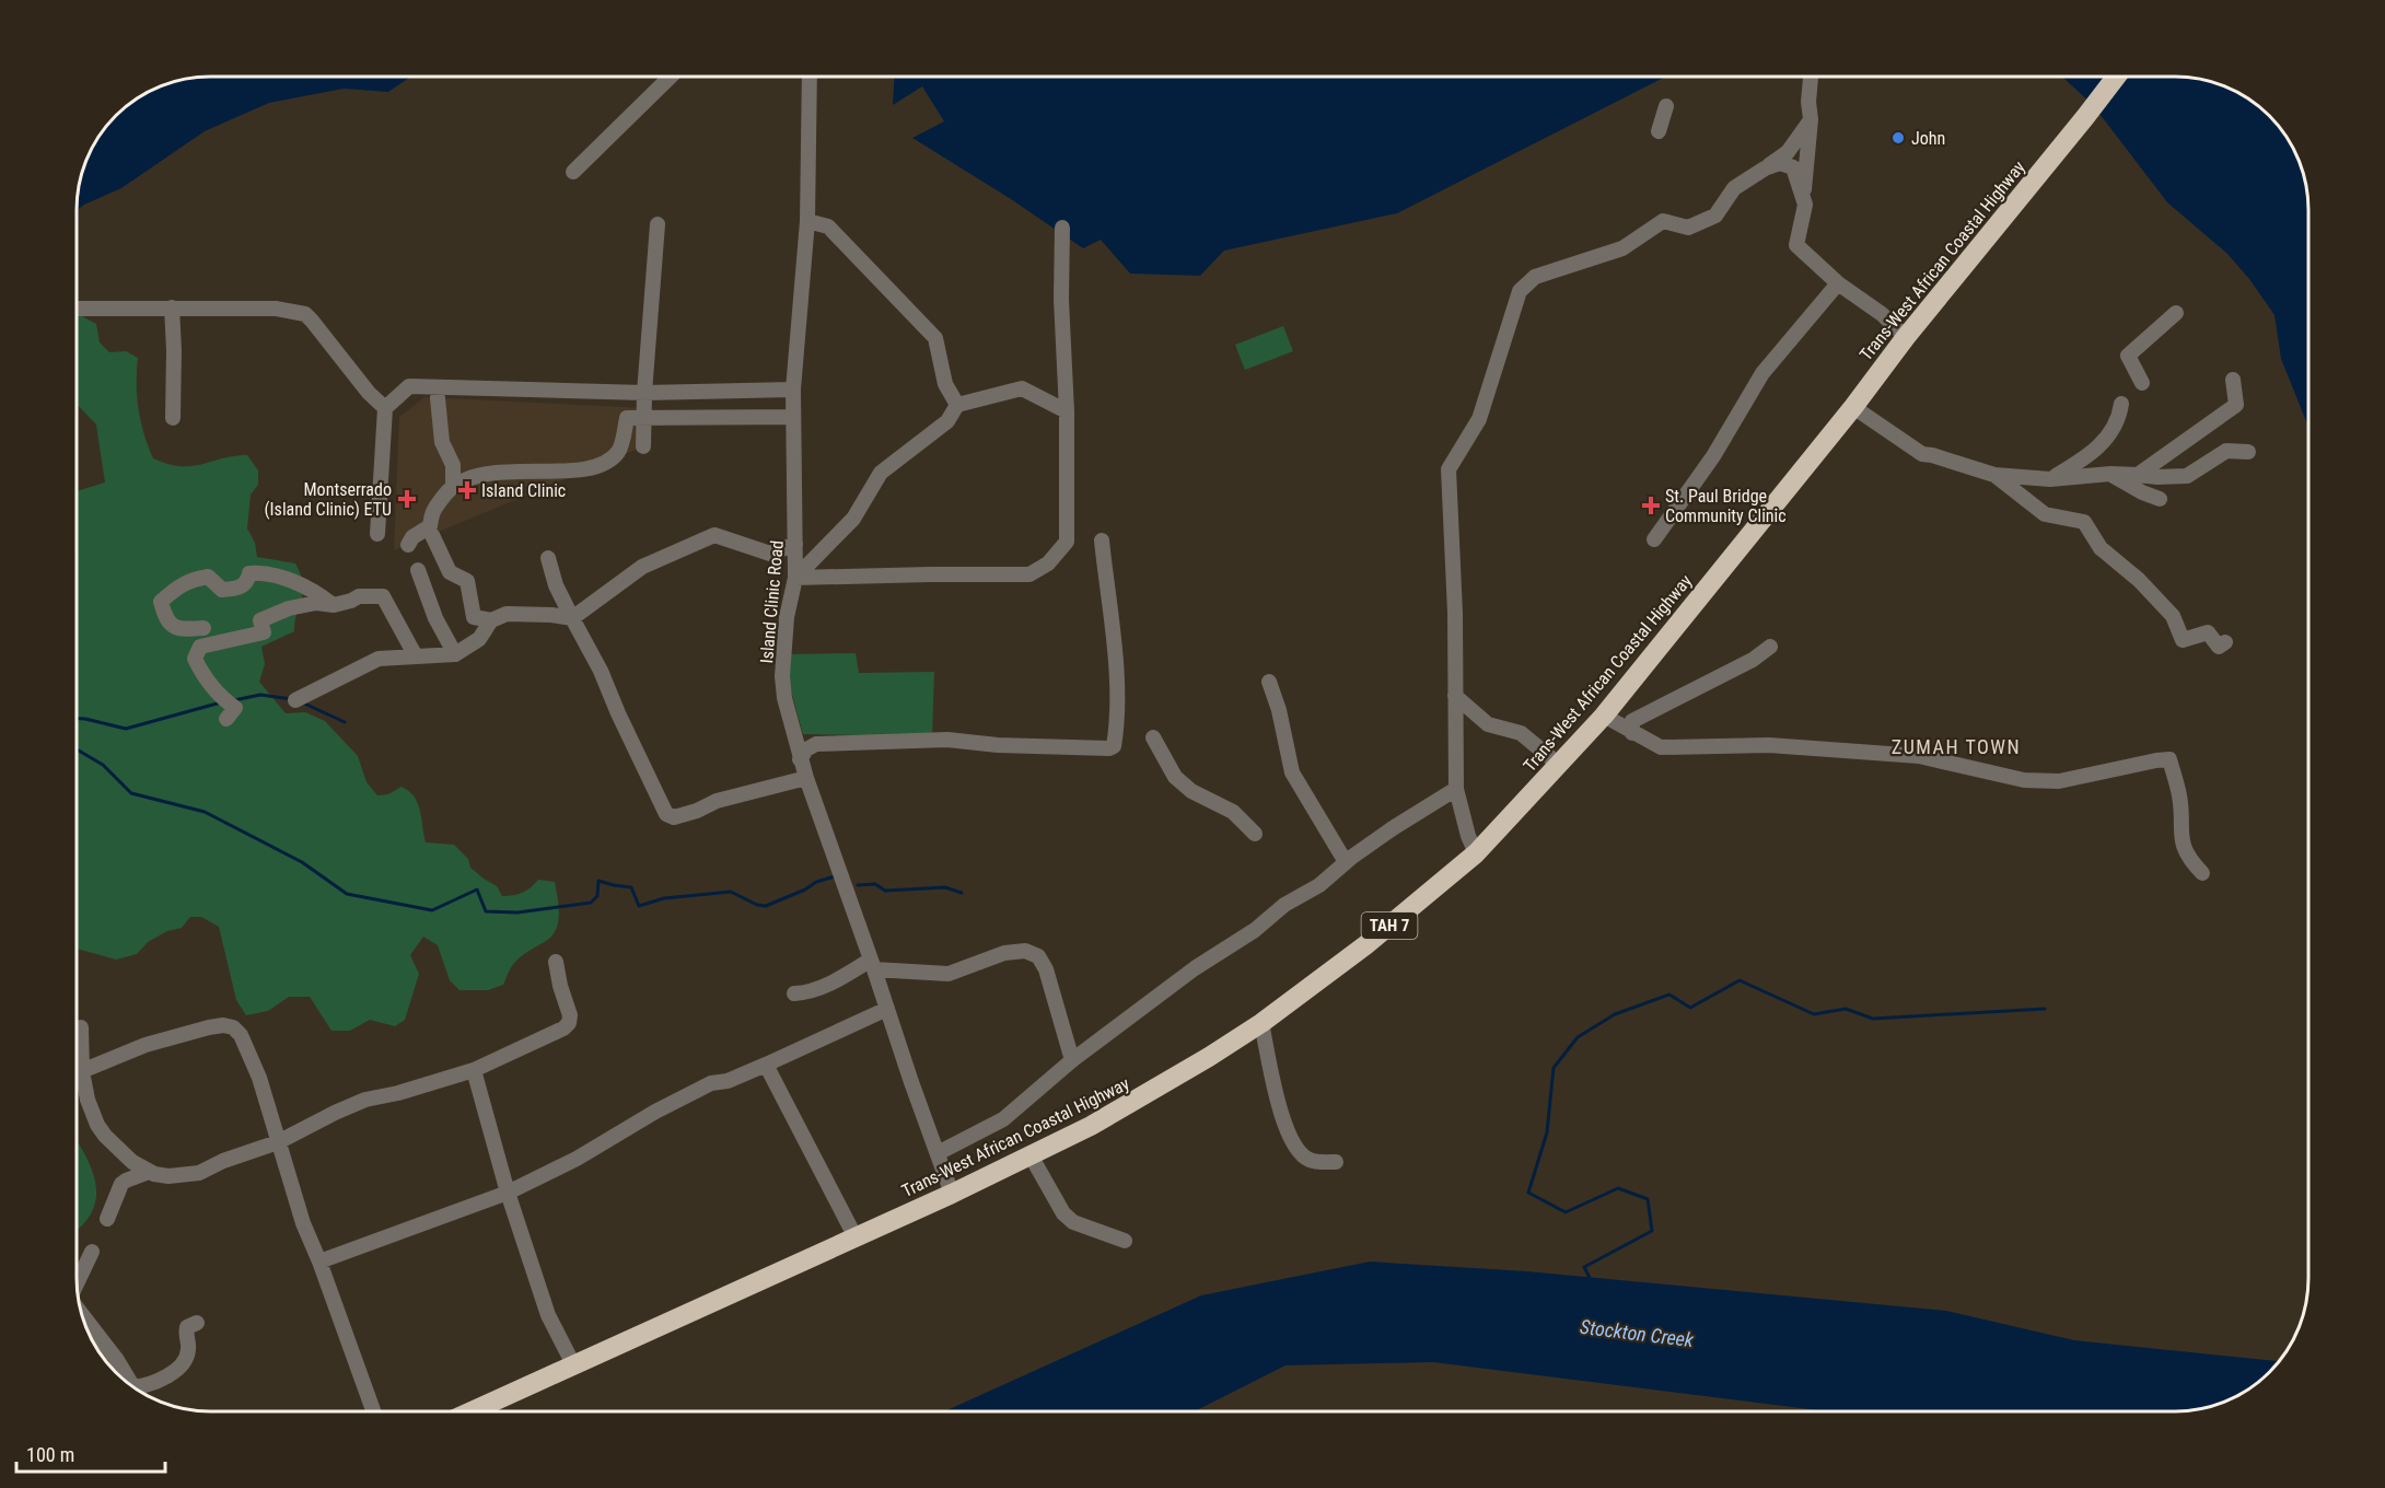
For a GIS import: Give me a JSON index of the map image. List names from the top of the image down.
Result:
{
  "streets": {
    "highway": ["Trans-West African Coastal Highway", "TAH 7"],
    "street": ["Island Clinic Road"]
  },
  "crossings": [
    ["Trans-West African Coastal Highway", "Island Clinic Road"]
  ],
  "districts": ["ZUMAH TOWN"],
  "water": ["Stockton Creek"],
  "places": {
    "other": ["John"],
    "health": ["Island Clinic", "Montserrado (Island Clinic) ETU", "St. Paul Bridge Community Clinic"]
  },
  "scale_bar": "100 m"
}
